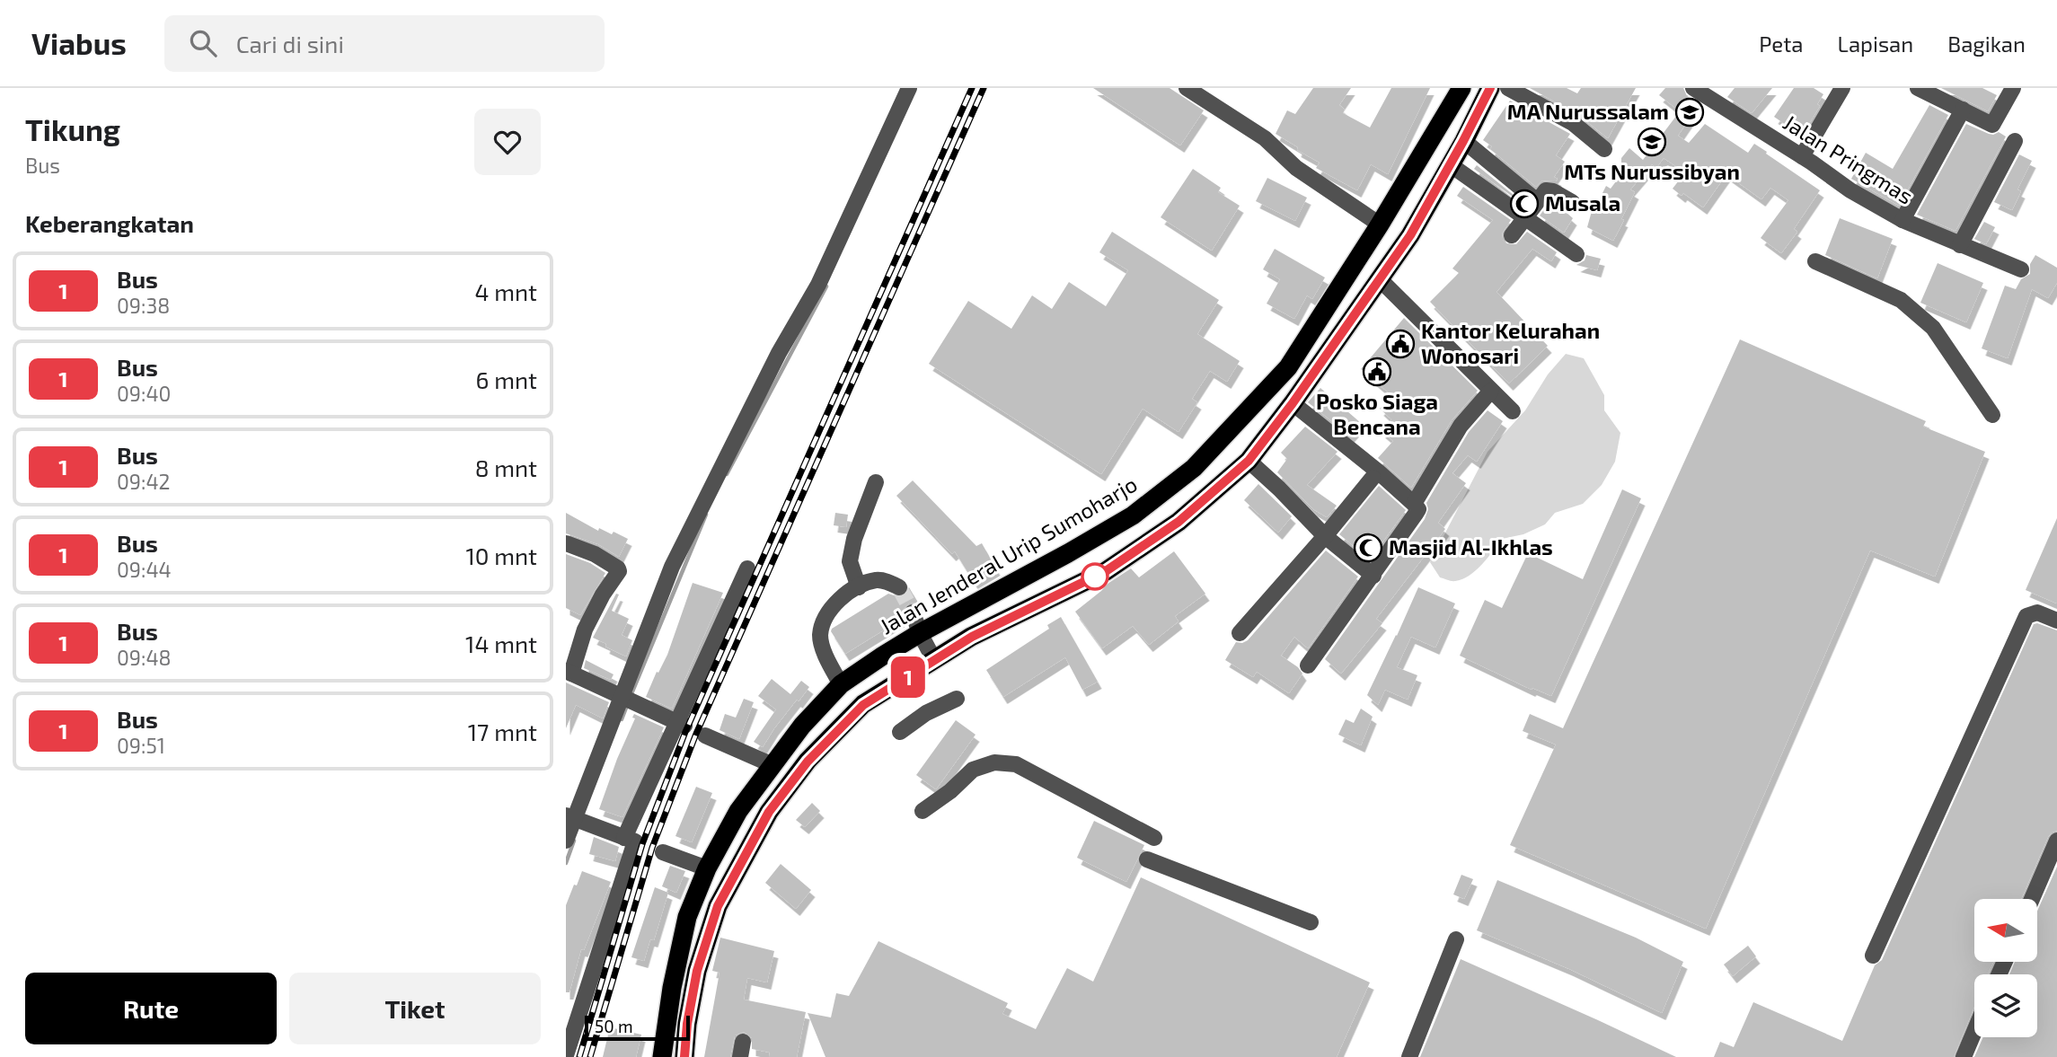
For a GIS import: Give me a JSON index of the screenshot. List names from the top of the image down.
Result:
{
  "streets": {
    "highway": ["Jalan Jenderal Urip Sumoharjo"],
    "street": ["Jalan Pringmas"]
  },
  "places": {
    "school or university": ["MA Nurussalam", "MTs Nurussibyan"],
    "mosque": ["Musala", "Masjid Al-Ikhlas"],
    "public building": ["Kantor Kelurahan Wonosari", "Posko Siaga Bencana"]
  },
  "lines": ["bus line 1"],
  "scale_bar": "50 m",
  "north": "left",
  "page": {
    "header": "Viabus",
    "search": "Cari di sini",
    "nav": ["Peta", "Lapisan", "Bagikan"],
    "heading": [
      ["Tikung", "Bus"],
      "Keberangkatan"
    ],
    "on_map": "1",
    "list": [
      {
        "mark": "1",
        "name": "Bus",
        "note": "09:38",
        "value": "4 mnt"
      },
      {
        "mark": "1",
        "name": "Bus",
        "note": "09:40",
        "value": "6 mnt"
      },
      {
        "mark": "1",
        "name": "Bus",
        "note": "09:42",
        "value": "8 mnt"
      },
      {
        "mark": "1",
        "name": "Bus",
        "note": "09:44",
        "value": "10 mnt"
      },
      {
        "mark": "1",
        "name": "Bus",
        "note": "09:48",
        "value": "14 mnt"
      },
      {
        "mark": "1",
        "name": "Bus",
        "note": "09:51",
        "value": "17 mnt"
      }
    ],
    "buttons": ["Rute", "Tiket"],
    "scale": "50 m"
  }
}
